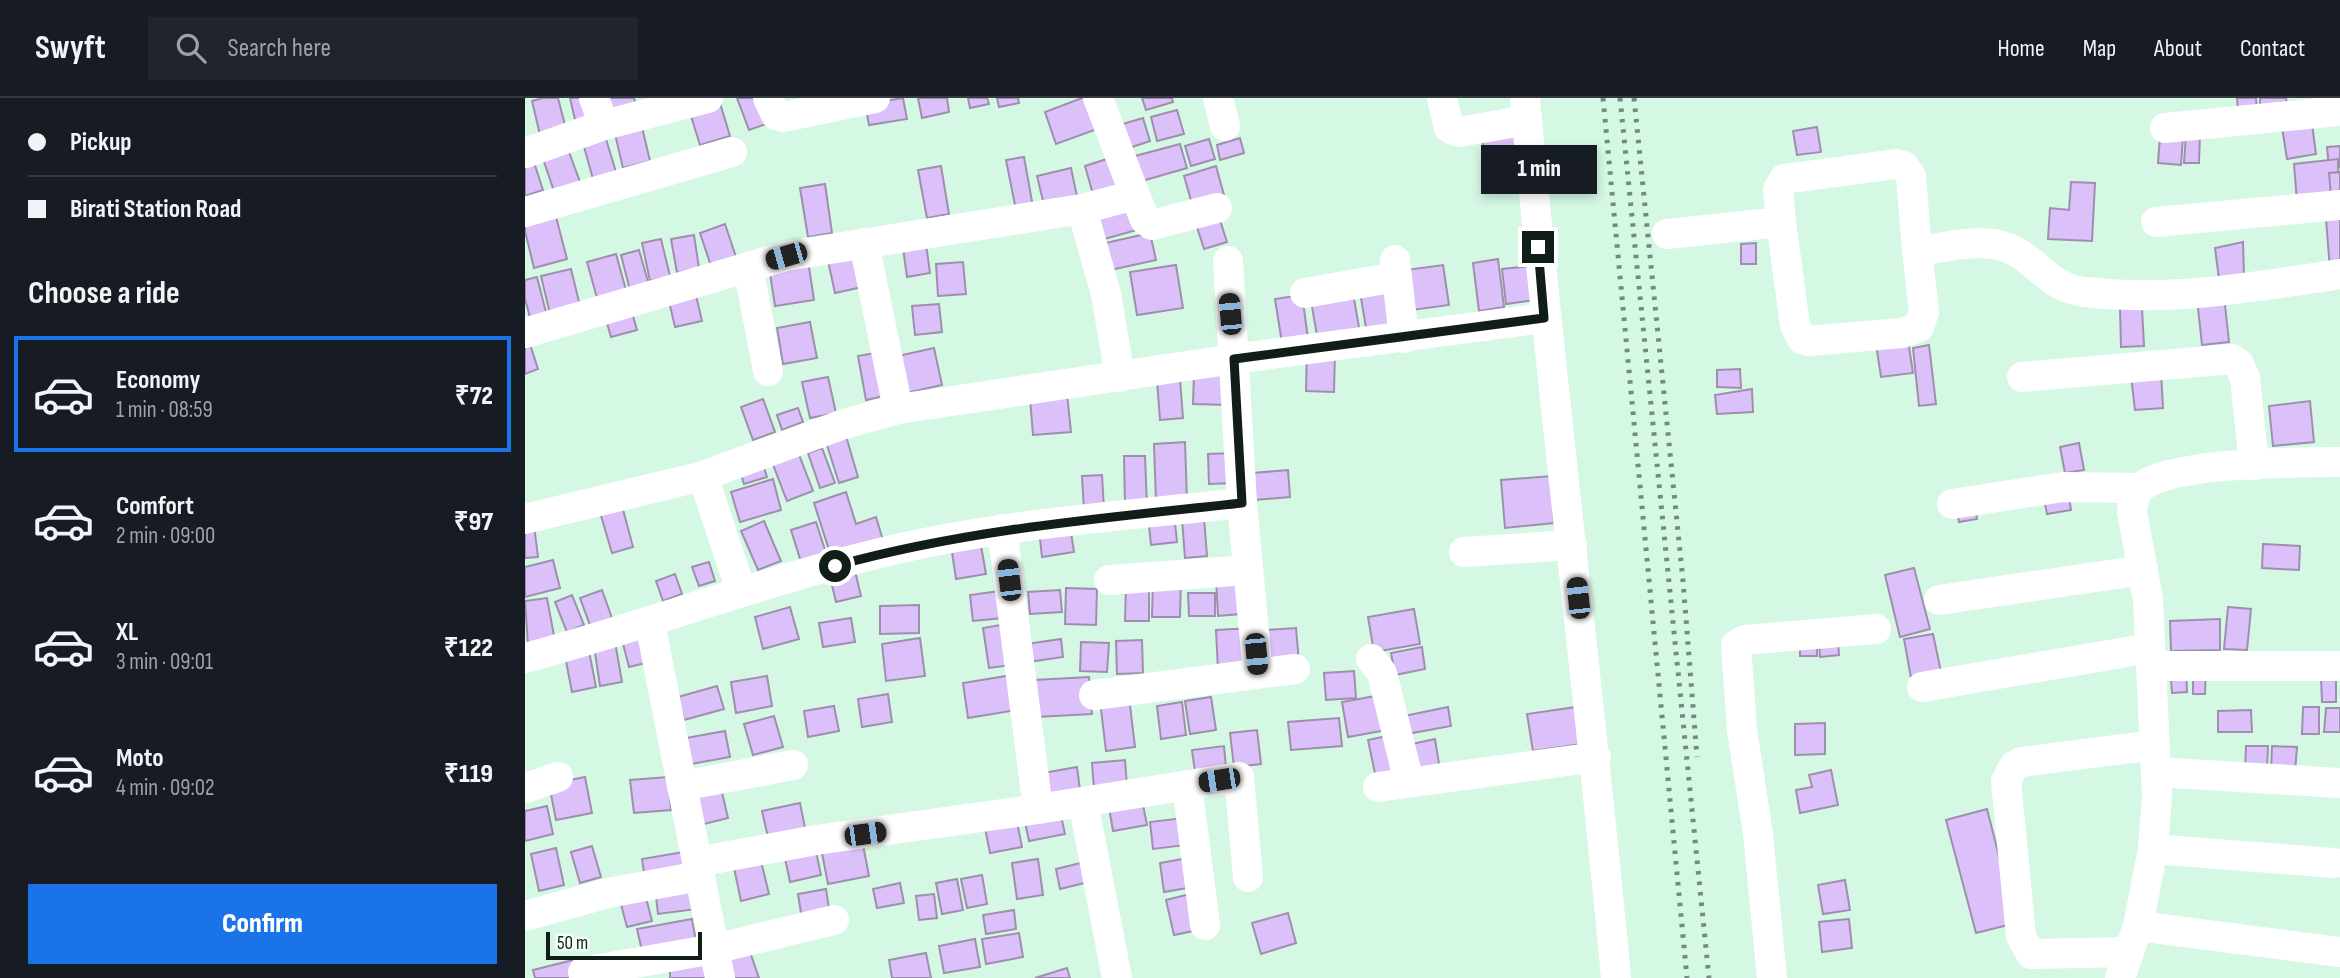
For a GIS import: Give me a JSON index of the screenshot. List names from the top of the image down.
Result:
{
  "scale_bar": "50 m",
  "page": {
    "header": "Swyft",
    "search": "Search here",
    "nav": [
      "Home",
      "Map",
      "About",
      "Contact"
    ],
    "banner": ["Pickup", "Birati Station Road"],
    "bubble": "1 min",
    "heading": "Choose a ride",
    "list": [
      {
        "name": "Economy",
        "note": "1 min · 08:59",
        "value": "₹72"
      },
      {
        "name": "Comfort",
        "note": "2 min · 09:00",
        "value": "₹97"
      },
      {
        "name": "XL",
        "note": "3 min · 09:01",
        "value": "₹122"
      },
      {
        "name": "Moto",
        "note": "4 min · 09:02",
        "value": "₹119"
      }
    ],
    "buttons": "Confirm",
    "scale": "50 m"
  }
}
